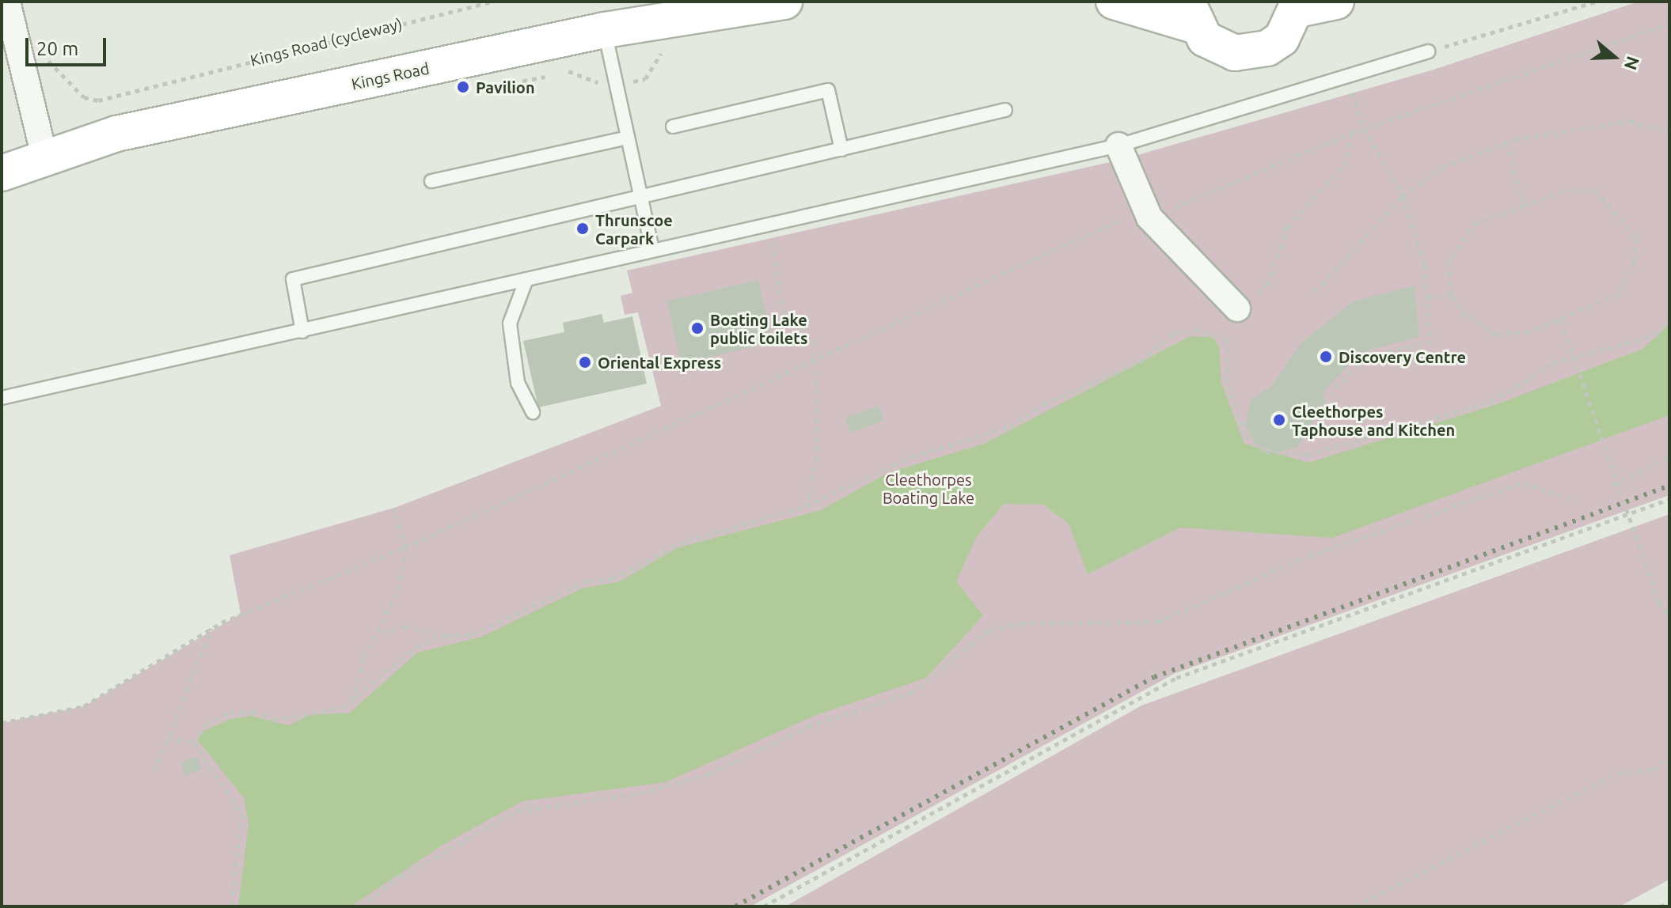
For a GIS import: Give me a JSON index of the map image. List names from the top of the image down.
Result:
{
  "streets": {
    "street": ["Kings Road"],
    "path": ["Kings Road (cycleway)"]
  },
  "parks": ["Cleethorpes Boating Lake"],
  "places": [
    "Pavilion",
    "Thrunscoe Carpark",
    "Boating Lake public toilets",
    "Discovery Centre",
    "Oriental Express",
    "Cleethorpes Taphouse and Kitchen"
  ],
  "scale_bar": "20 m",
  "north": "right"
}
